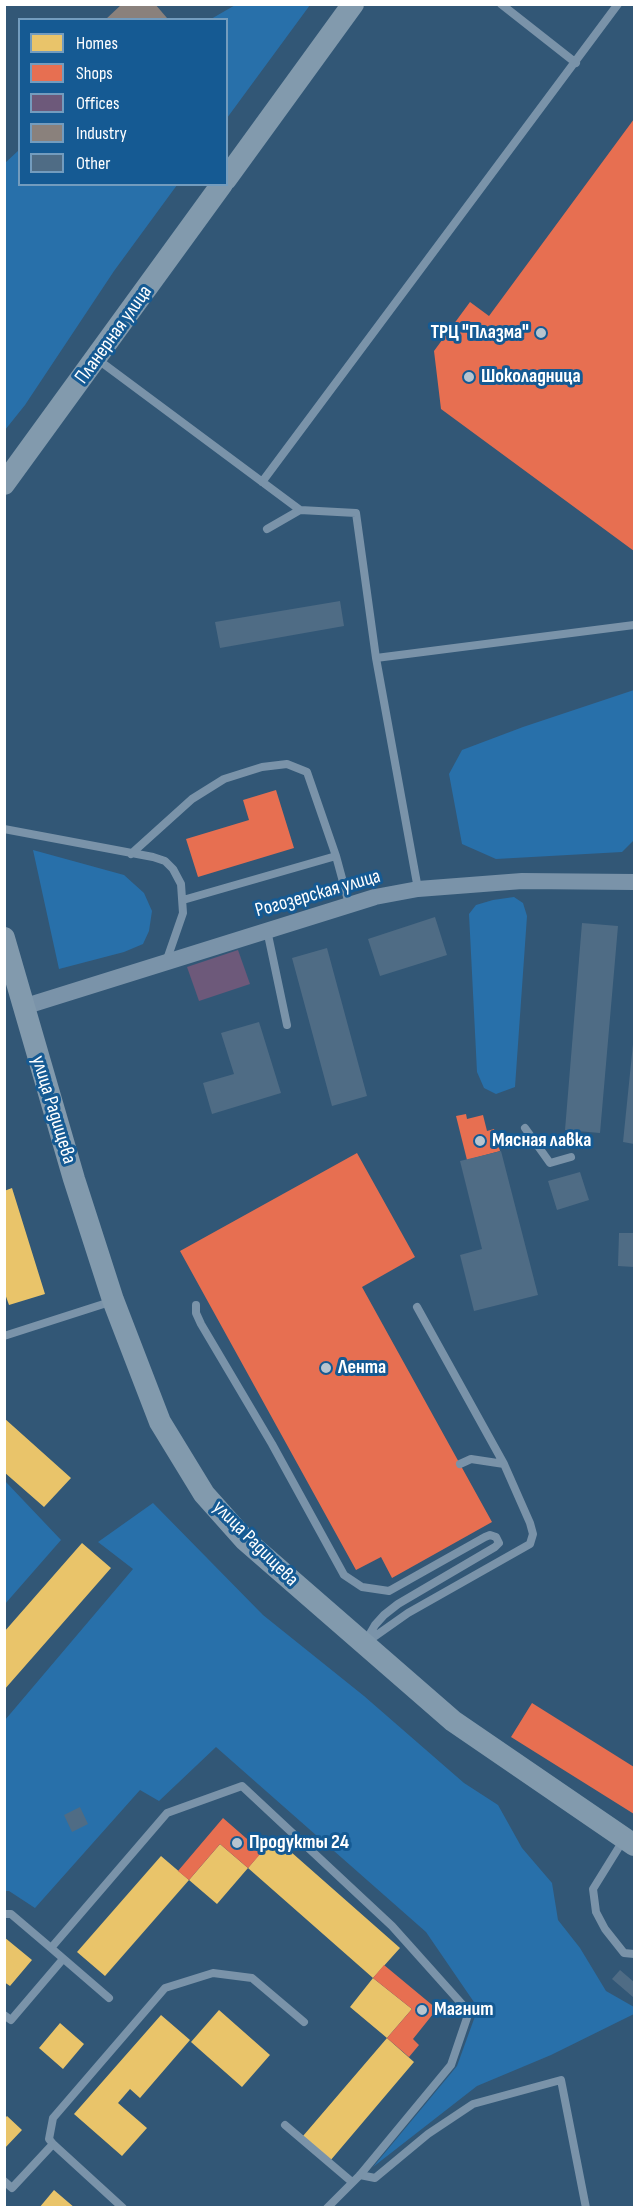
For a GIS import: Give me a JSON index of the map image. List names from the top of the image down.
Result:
{
  "streets": {
    "street": ["Планерная улица", "Рогозерская улица", "улица Радищева"]
  },
  "crossings": [
    ["Рогозерская улица", "улица Радищева"]
  ],
  "places": [
    "ТРЦ \"Плазма\"",
    "Шоколадница",
    "Мясная лавка",
    "Лента",
    "Продукты 24",
    "Магнит"
  ],
  "legend": [
    "Homes",
    "Shops",
    "Offices",
    "Industry",
    "Other"
  ]
}
